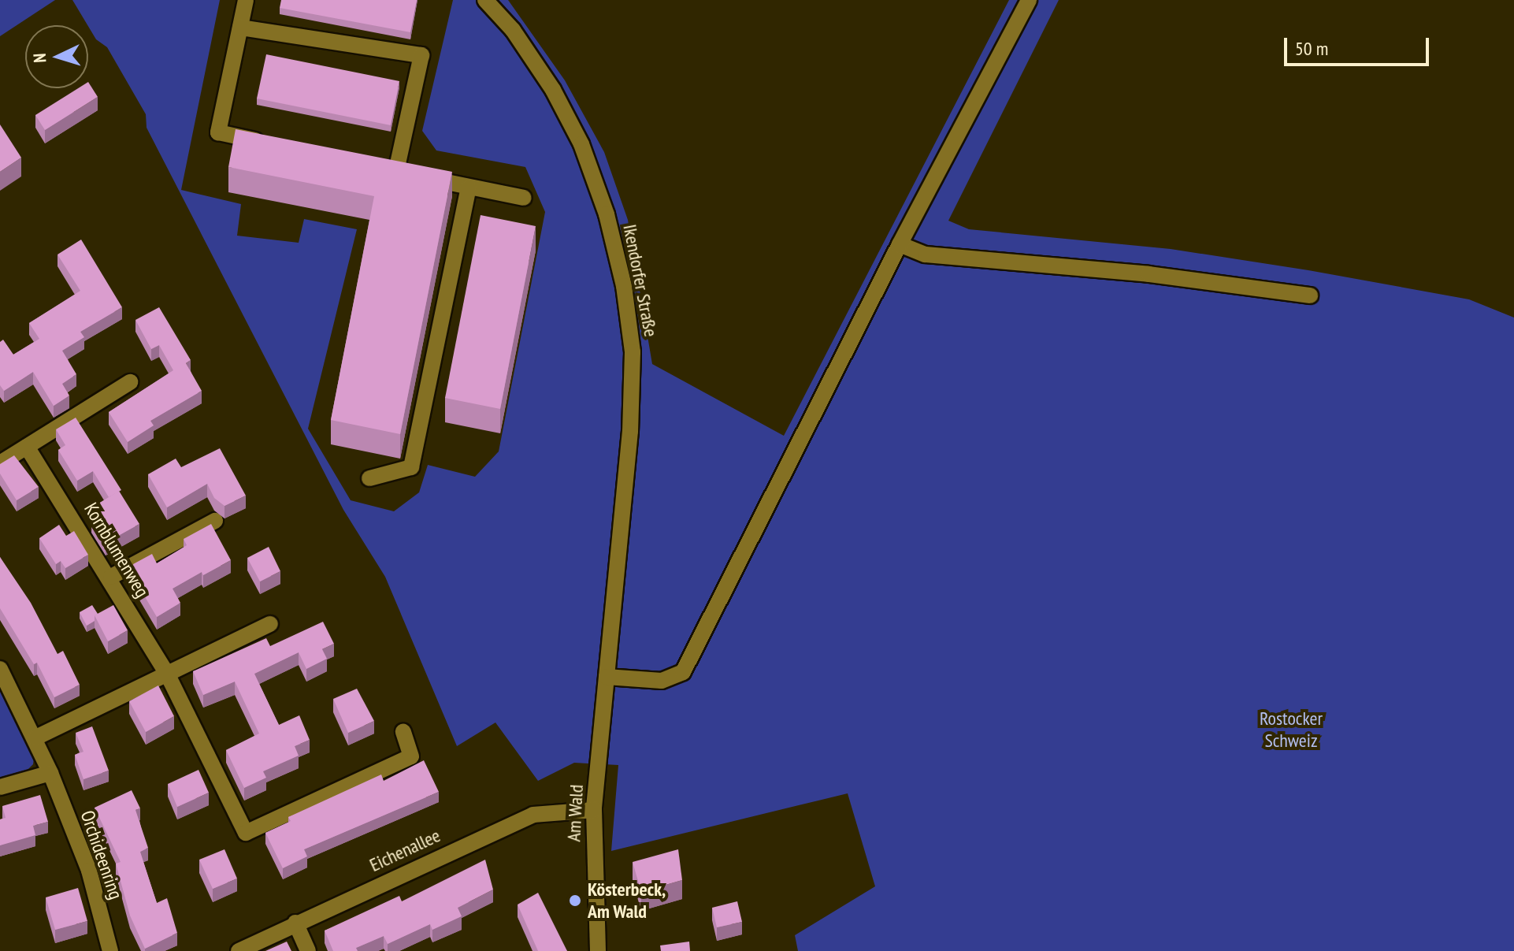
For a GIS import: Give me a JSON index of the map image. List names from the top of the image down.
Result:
{
  "streets": {
    "street": [
      "Ikendorfer Straße",
      "Kornblumenweg",
      "Am Wald",
      "Eichenallee",
      "Orchideenring"
    ]
  },
  "crossings": [
    ["Ikendorfer Straße", "Am Wald"],
    ["Am Wald", "Eichenallee"]
  ],
  "parks": ["Rostocker Schweiz"],
  "places": ["Kösterbeck, Am Wald"],
  "scale_bar": "50 m",
  "north": "left"
}
